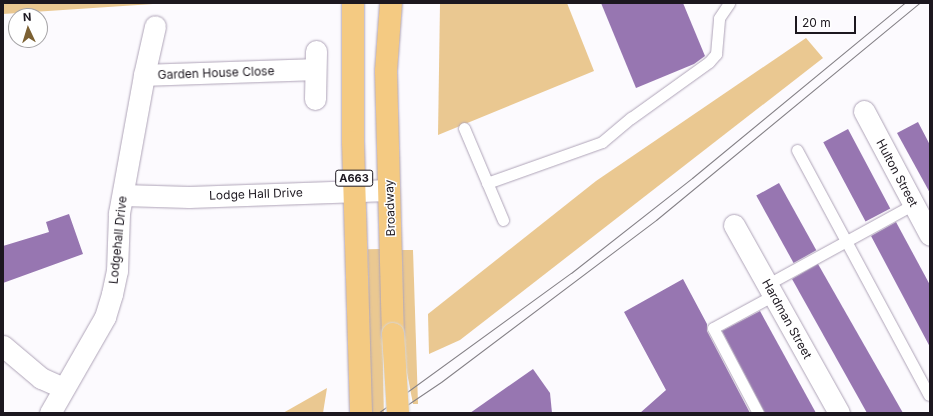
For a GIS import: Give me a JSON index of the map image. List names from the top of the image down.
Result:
{
  "streets": {
    "highway": ["A663", "Broadway"],
    "street": [
      "Garden House Close",
      "Hulton Street",
      "Lodge Hall Drive",
      "Lodgehall Drive",
      "Hardman Street"
    ]
  },
  "crossings": [
    ["Garden House Close", "Lodgehall Drive"],
    ["A663", "Lodge Hall Drive"],
    ["Lodge Hall Drive", "Broadway"],
    ["Lodge Hall Drive", "Lodgehall Drive"]
  ],
  "scale_bar": "20 m",
  "north": "top"
}
